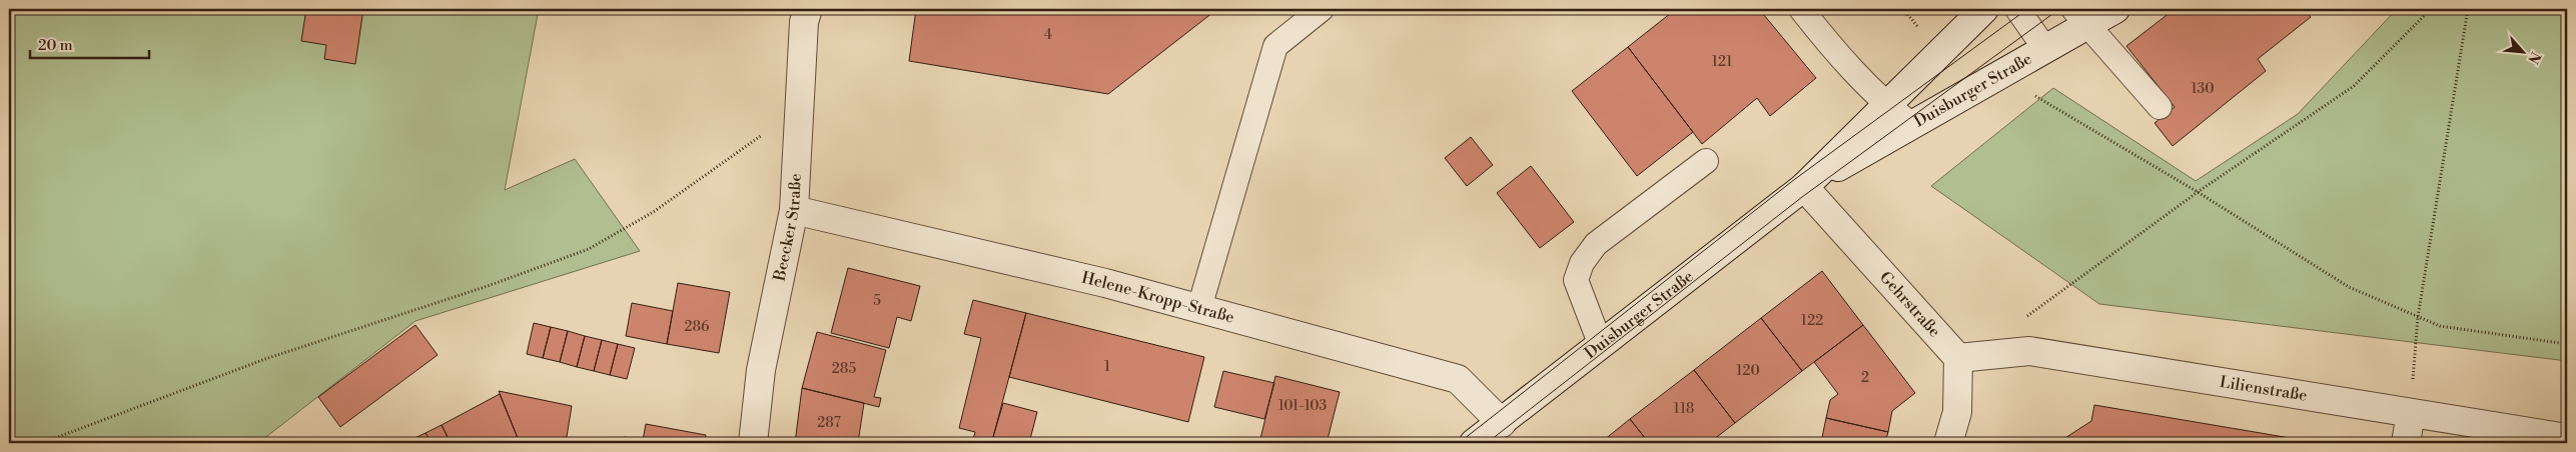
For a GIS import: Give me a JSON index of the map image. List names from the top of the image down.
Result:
{
  "streets": {
    "street": [
      "Duisburger Straße",
      "Beecker Straße",
      "Helene-Kropp-Straße",
      "Gehrstraße",
      "Lilienstraße"
    ]
  },
  "crossings": [
    ["Duisburger Straße", "Helene-Kropp-Straße"],
    ["Duisburger Straße", "Gehrstraße"],
    ["Beecker Straße", "Helene-Kropp-Straße"],
    ["Gehrstraße", "Lilienstraße"]
  ],
  "house_numbers": [
    "4",
    "121",
    "130",
    "5",
    "122",
    "286",
    "1",
    "285",
    "120",
    "2",
    "101-103",
    "118",
    "287"
  ],
  "scale_bar": "20 m",
  "north": "bottom right"
}
